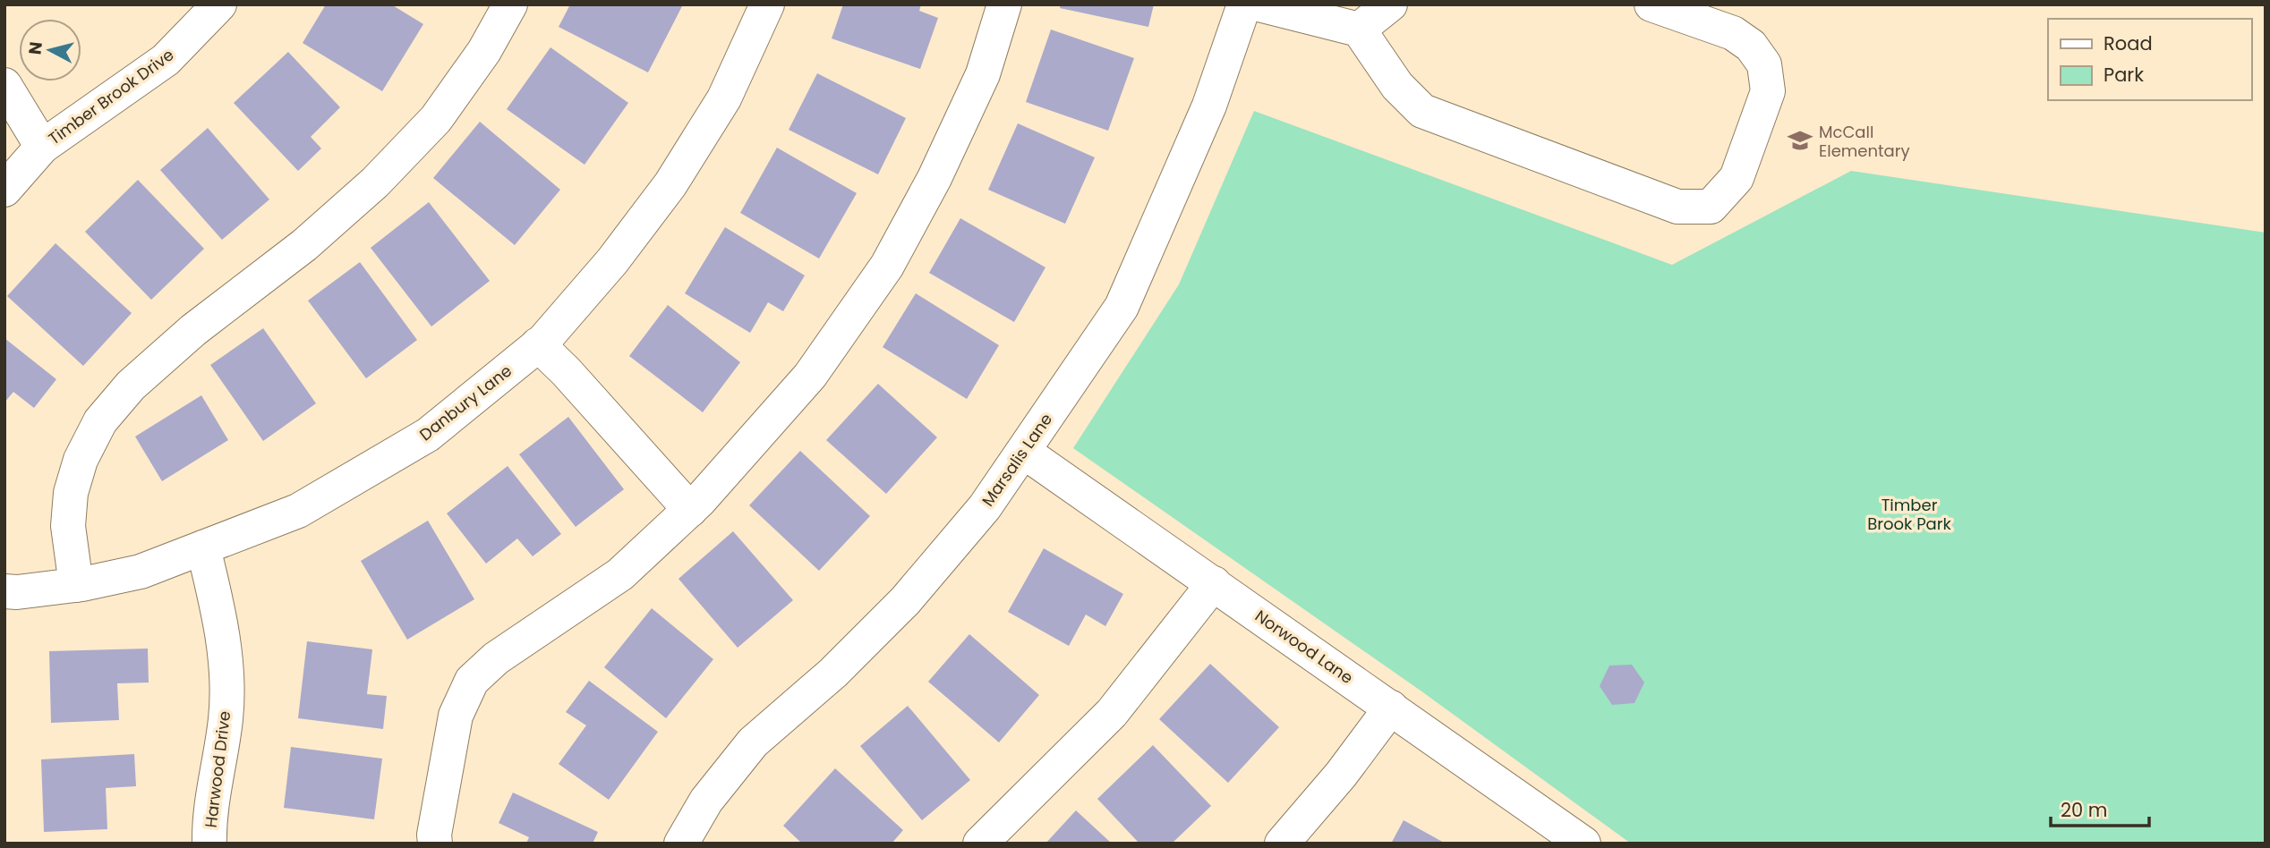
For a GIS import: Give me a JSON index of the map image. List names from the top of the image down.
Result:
{
  "streets": {
    "street": [
      "Timber Brook Drive",
      "Danbury Lane",
      "Marsalis Lane",
      "Norwood Lane",
      "Harwood Drive"
    ]
  },
  "crossings": [
    ["Danbury Lane", "Harwood Drive"],
    ["Marsalis Lane", "Norwood Lane"]
  ],
  "parks": ["Timber Brook Park"],
  "places": {
    "school or university": ["McCall Elementary"]
  },
  "legend": ["Road", "Park"],
  "scale_bar": "20 m",
  "north": "left"
}
